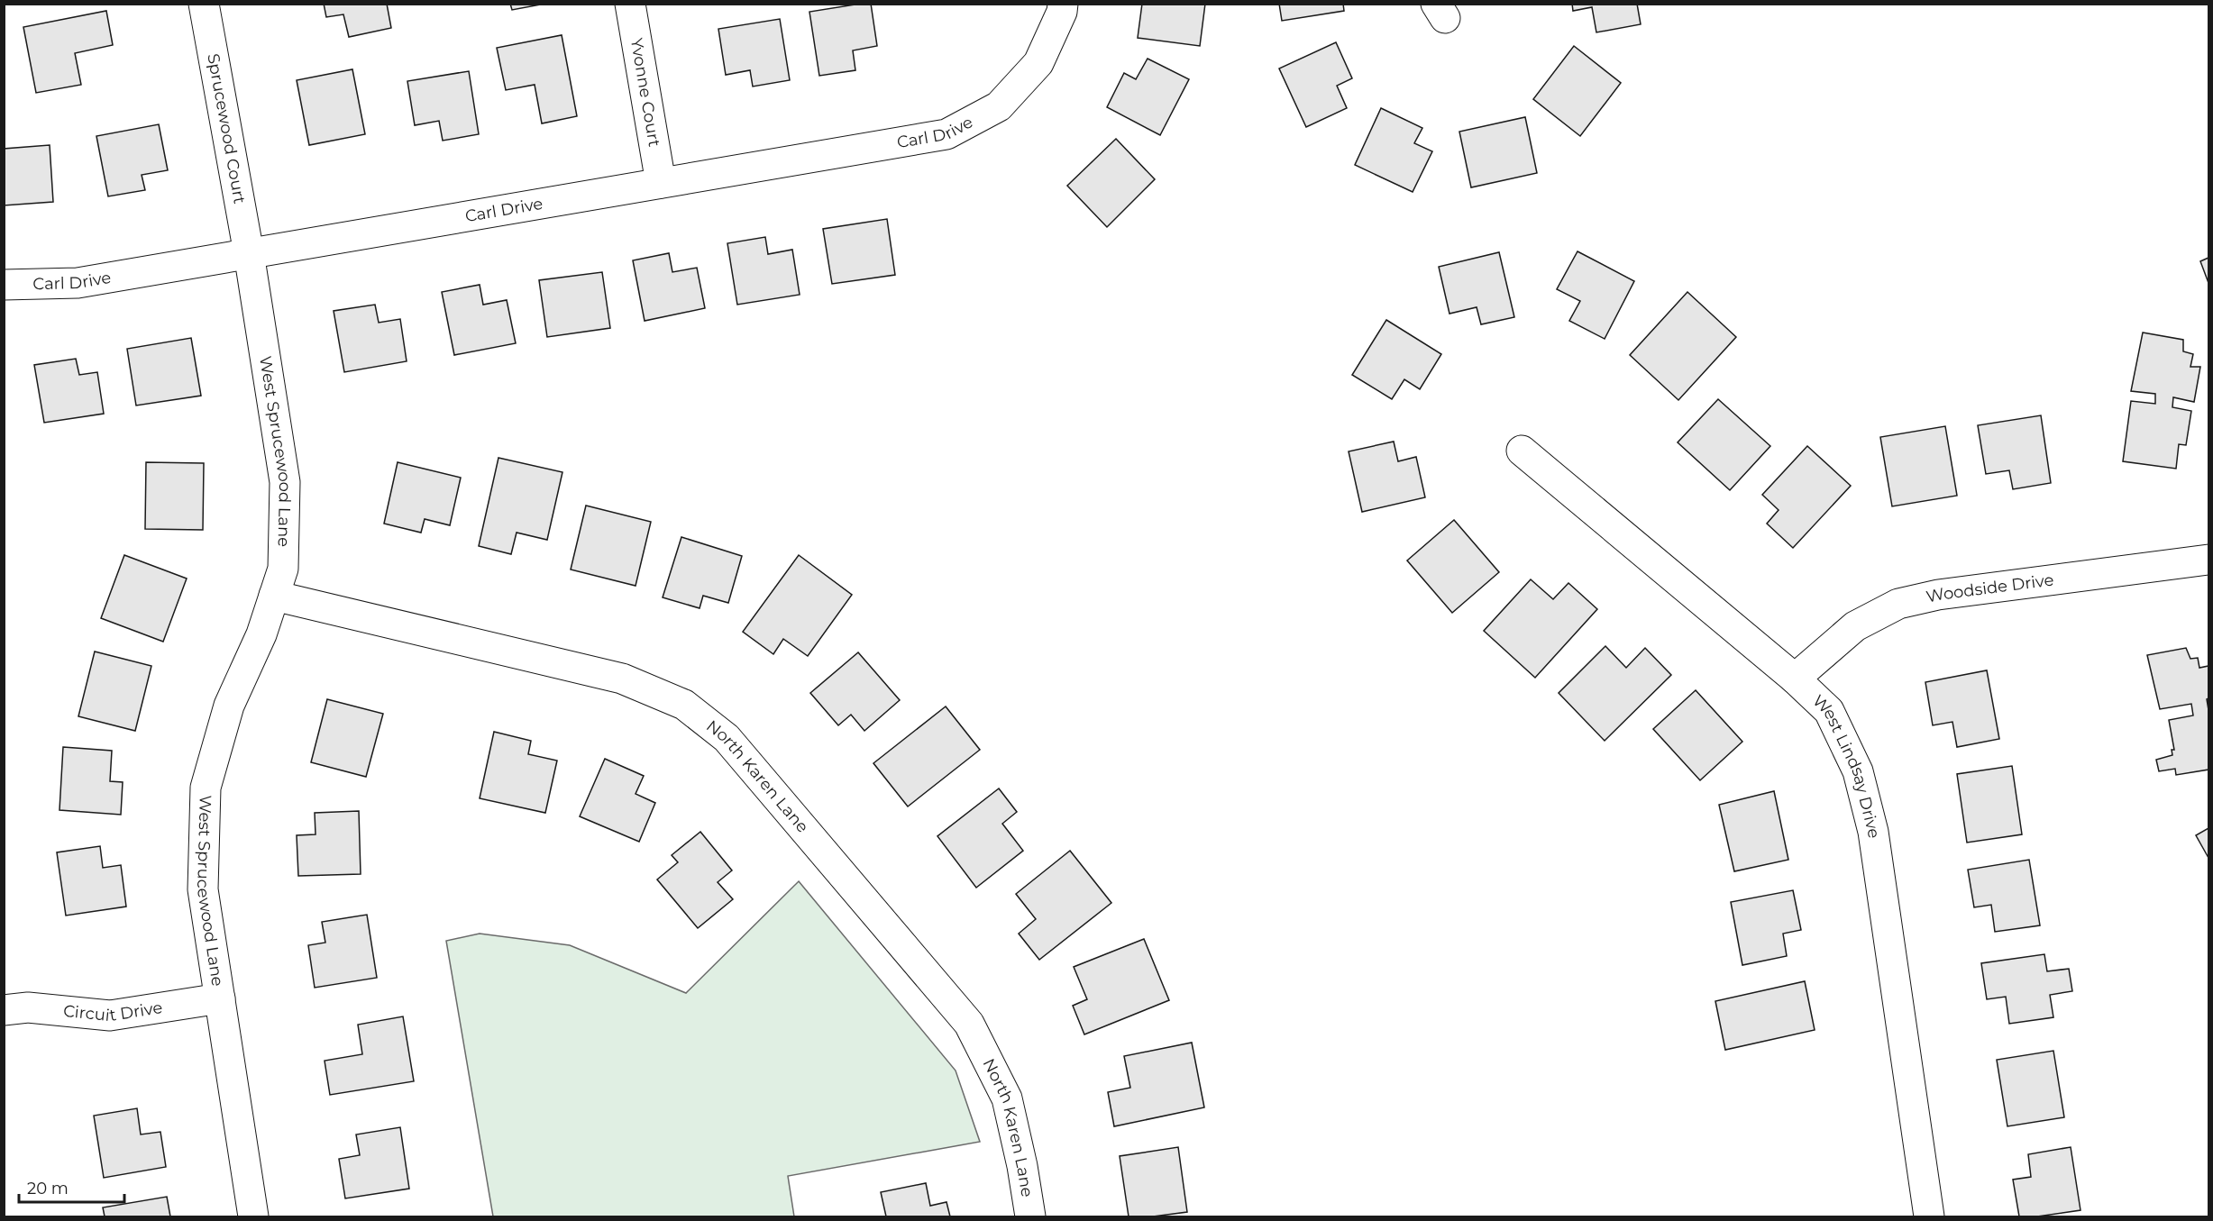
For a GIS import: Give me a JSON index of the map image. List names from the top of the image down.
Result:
{
  "streets": {
    "street": [
      "Yvonne Court",
      "Sprucewood Court",
      "Carl Drive",
      "West Sprucewood Lane",
      "Woodside Drive",
      "West Lindsay Drive",
      "North Karen Lane",
      "Circuit Drive"
    ]
  },
  "crossings": [
    ["Yvonne Court", "Carl Drive"],
    ["Sprucewood Court", "Carl Drive"],
    ["Sprucewood Court", "West Sprucewood Lane"],
    ["Carl Drive", "West Sprucewood Lane"],
    ["West Sprucewood Lane", "North Karen Lane"],
    ["West Sprucewood Lane", "Circuit Drive"],
    ["Woodside Drive", "West Lindsay Drive"]
  ],
  "scale_bar": "20 m"
}
